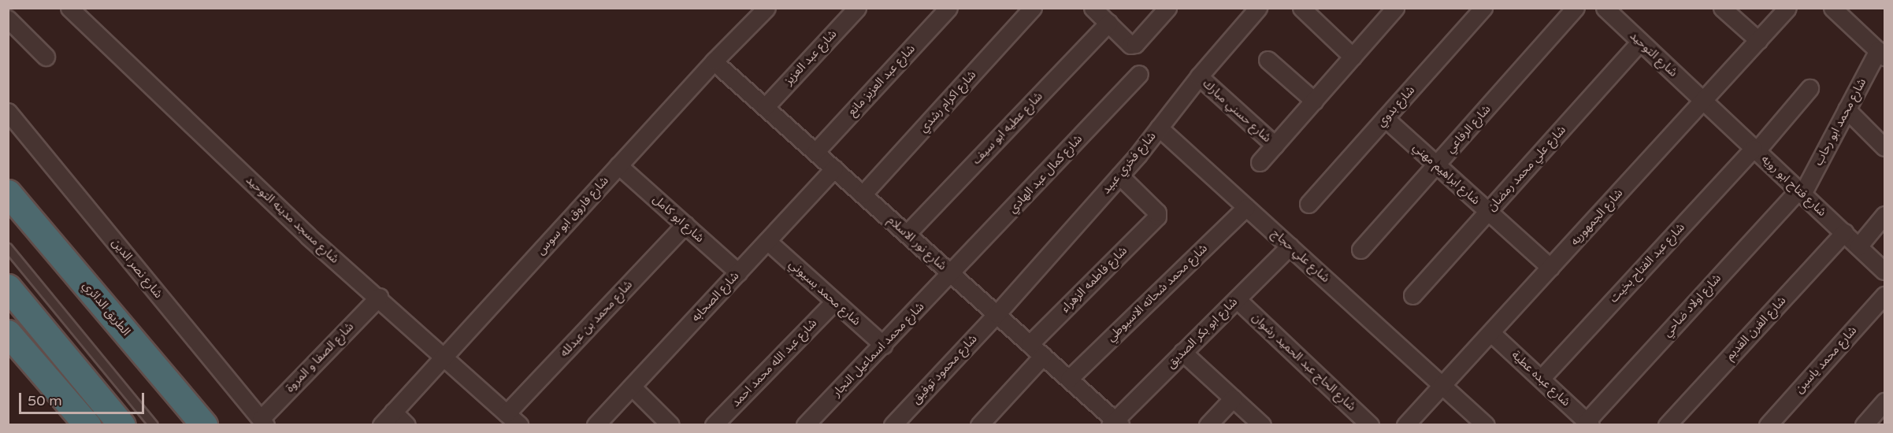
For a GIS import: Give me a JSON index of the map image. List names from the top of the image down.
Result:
{
  "streets": {
    "highway": ["الطريق الدائري"],
    "street": [
      "شارع التوحيد",
      "شارع عبد العزيز",
      "شارع عبد العزيز مانع",
      "شارع اكرام رشدي",
      "شارع بدوي",
      "شارع حسني مبارك",
      "شارع محمد ابو رحاب",
      "شارع عطيه ابو سيف",
      "شارع الرفاعي",
      "شارع فخري عبيد",
      "شارع علي محمد رمضان",
      "شارع كمال عبد الهادي",
      "شارع ابراهيم مهني",
      "شارع فتاح ابو رويه",
      "شارع فاروق ابو سوس",
      "شارع الجمهوريه",
      "شارع ابو كامل",
      "شارع مسجد مدينه التوحيد",
      "شارع نور الاسلام",
      "شارع علي حجاج",
      "شارع عبد الفتاح بخيت",
      "شارع نصر الدين",
      "شارع فاطمه الزهراء",
      "شارع محمد بسيوني",
      "شارع محمد شحاته الاسيوطي",
      "شارع الصحابه",
      "شارع اولاد ضاحي",
      "شارع محمد بن عبدلله",
      "شارع الفرن القديم",
      "شارع ابو بكر الصديق",
      "شارع محمد اسماعيل النجار",
      "شارع الصفا و المروة",
      "شارع محمد ياسين",
      "شارع الحاج عبد الحميد رشوان",
      "شارع عبد الله محمد احمد",
      "شارع محمود توفيق",
      "شارع عبده عطية"
    ]
  },
  "crossings": [
    ["شارع التوحيد", "شارع علي محمد رمضان"],
    ["شارع التوحيد", "شارع فتاح ابو رويه"],
    ["شارع التوحيد", "شارع الجمهوريه"],
    ["شارع عبد العزيز", "شارع نور الاسلام"],
    ["شارع عبد العزيز مانع", "شارع نور الاسلام"],
    ["شارع اكرام رشدي", "شارع نور الاسلام"],
    ["شارع بدوي", "شارع ابراهيم مهني"],
    ["شارع حسني مبارك", "شارع فخري عبيد"],
    ["شارع محمد ابو رحاب", "شارع فتاح ابو رويه"],
    ["شارع محمد ابو رحاب", "شارع اولاد ضاحي"],
    ["شارع عطيه ابو سيف", "شارع نور الاسلام"],
    ["شارع الرفاعي", "شارع ابراهيم مهني"],
    ["شارع فخري عبيد", "شارع نور الاسلام"],
    ["شارع فخري عبيد", "شارع علي حجاج"],
    ["شارع فخري عبيد", "شارع فاطمه الزهراء"],
    ["شارع فخري عبيد", "شارع محمود توفيق"],
    ["شارع علي محمد رمضان", "شارع ابراهيم مهني"],
    ["شارع كمال عبد الهادي", "شارع نور الاسلام"],
    ["شارع كمال عبد الهادي", "شارع محمد اسماعيل النجار"],
    ["شارع ابراهيم مهني", "شارع الجمهوريه"],
    ["شارع فتاح ابو رويه", "شارع الجمهوريه"],
    ["شارع فتاح ابو رويه", "شارع عبد الفتاح بخيت"],
    ["شارع فتاح ابو رويه", "شارع اولاد ضاحي"],
    ["شارع فتاح ابو رويه", "شارع الفرن القديم"],
    ["شارع فاروق ابو سوس", "شارع ابو كامل"],
    ["شارع فاروق ابو سوس", "شارع مسجد مدينه التوحيد"],
    ["شارع فاروق ابو سوس", "شارع نور الاسلام"],
    ["شارع الجمهوريه", "شارع علي حجاج"],
    ["شارع الجمهوريه", "شارع عبده عطية"],
    ["شارع ابو كامل", "شارع الصحابه"],
    ["شارع ابو كامل", "شارع محمد بن عبدلله"],
    ["شارع مسجد مدينه التوحيد", "شارع محمد بن عبدلله"],
    ["شارع مسجد مدينه التوحيد", "شارع الصفا و المروة"],
    ["شارع نور الاسلام", "شارع فاطمه الزهراء"],
    ["شارع نور الاسلام", "شارع محمد شحاته الاسيوطي"],
    ["شارع نور الاسلام", "شارع الصحابه"],
    ["شارع نور الاسلام", "شارع ابو بكر الصديق"],
    ["شارع نور الاسلام", "شارع محمد اسماعيل النجار"],
    ["شارع نور الاسلام", "شارع محمود توفيق"],
    ["شارع علي حجاج", "شارع محمد شحاته الاسيوطي"],
    ["شارع علي حجاج", "شارع ابو بكر الصديق"],
    ["شارع عبد الفتاح بخيت", "شارع عبده عطية"],
    ["شارع نصر الدين", "شارع الصفا و المروة"],
    ["شارع محمد بسيوني", "شارع الصحابه"],
    ["شارع محمد بسيوني", "شارع محمد اسماعيل النجار"],
    ["شارع محمد بسيوني", "شارع عبد الله محمد احمد"],
    ["شارع اولاد ضاحي", "شارع عبده عطية"],
    ["شارع ابو بكر الصديق", "شارع الحاج عبد الحميد رشوان"]
  ],
  "scale_bar": "50 m"
}
